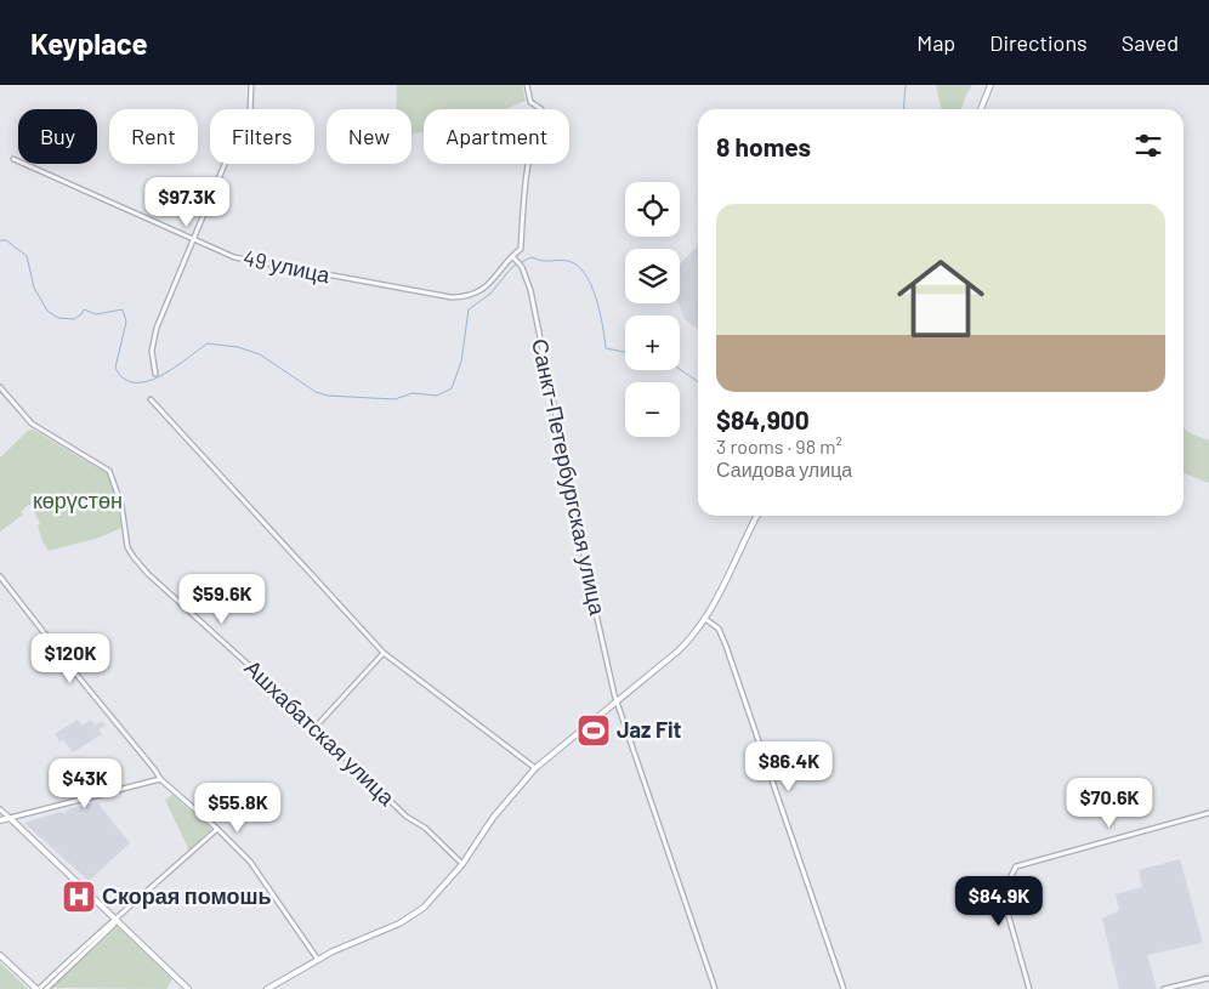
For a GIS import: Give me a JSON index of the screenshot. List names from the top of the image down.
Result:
{
  "streets": {
    "street": ["49 улица", "Санкт-Петербургская улица", "Ашхабатская улица"]
  },
  "crossings": [
    ["49 улица", "Санкт-Петербургская улица"]
  ],
  "parks": ["көрүстөн"],
  "places": {
    "sports": ["Jaz Fit"],
    "hospital": ["Скорая помошь"]
  },
  "page": {
    "header": "Keyplace",
    "nav": ["Map", "Directions", "Saved"],
    "chip": [
      "Buy",
      "Rent",
      "Filters",
      "New",
      "Apartment"
    ],
    "heading": "8 homes",
    "price": [
      "$97.3K",
      "$59.6K",
      "$120K",
      "$86.4K",
      "$43K",
      "$70.6K",
      "$55.8K",
      "$84.9K"
    ],
    "map_buttons": ["+", "−"],
    "list": [
      {
        "name": "$84,900",
        "note": "3 rooms · 98 m² · Саидова улица"
      }
    ]
  }
}
